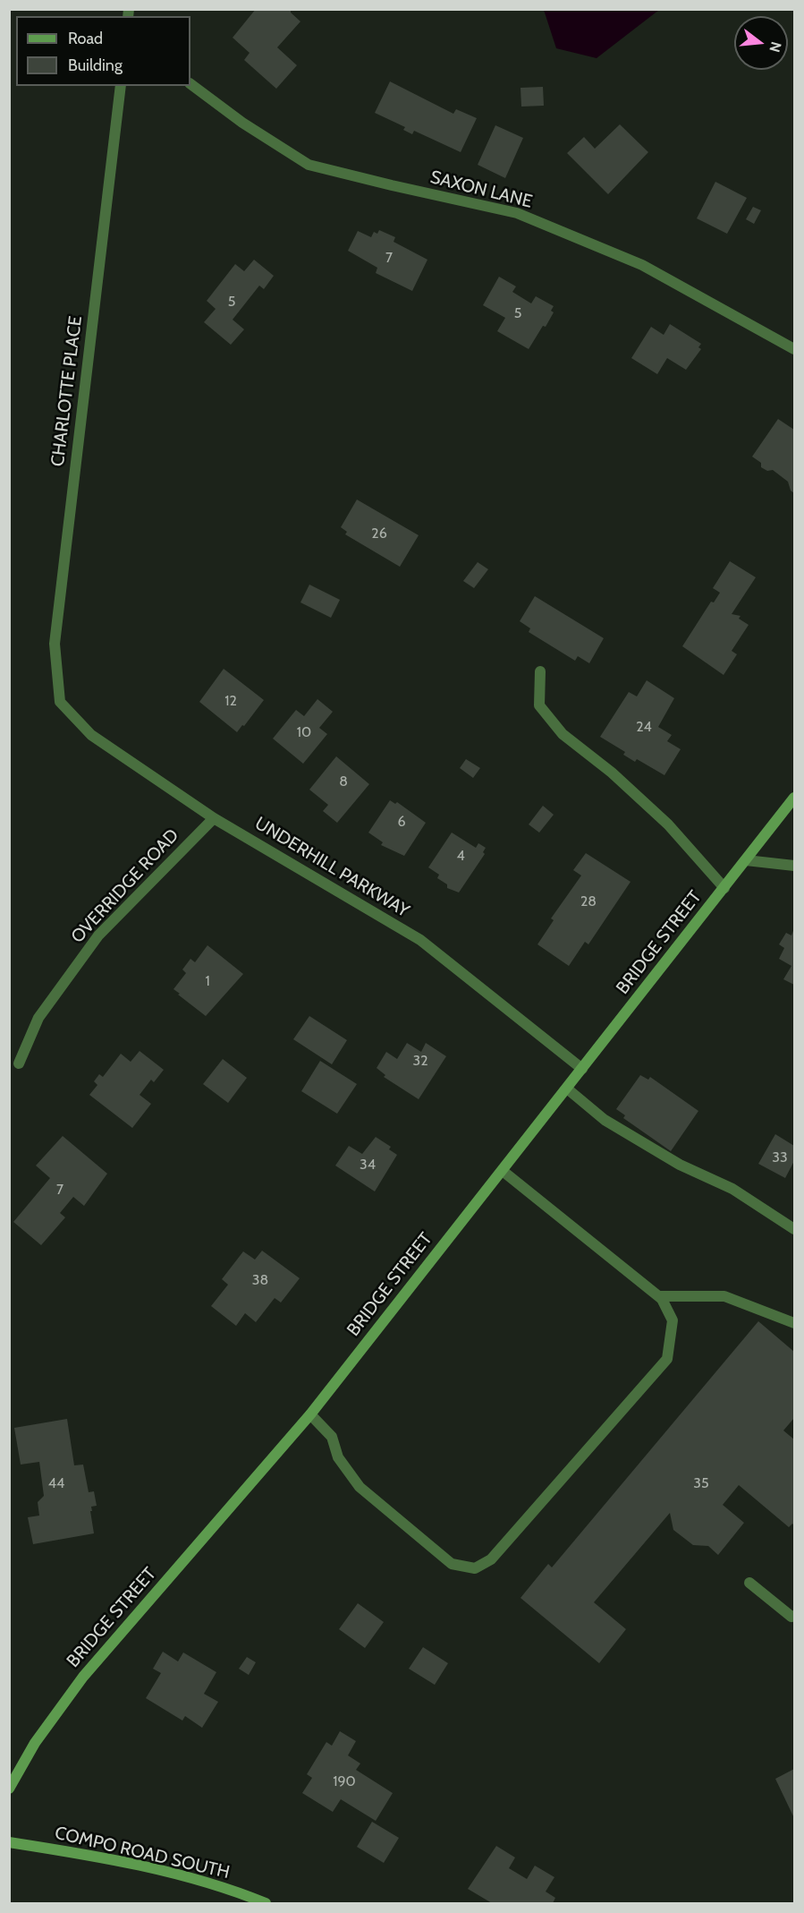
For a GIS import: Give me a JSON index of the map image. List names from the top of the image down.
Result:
{
  "streets": {
    "main road": ["BRIDGE STREET", "COMPO ROAD SOUTH"],
    "street": [
      "SAXON LANE",
      "CHARLOTTE PLACE",
      "UNDERHILL PARKWAY",
      "OVERRIDGE ROAD"
    ]
  },
  "crossings": [
    ["CHARLOTTE PLACE", "UNDERHILL PARKWAY"],
    ["UNDERHILL PARKWAY", "OVERRIDGE ROAD"],
    ["UNDERHILL PARKWAY", "BRIDGE STREET"]
  ],
  "house_numbers": [
    "7",
    "5",
    "5",
    "26",
    "12",
    "24",
    "10",
    "8",
    "6",
    "4",
    "28",
    "1",
    "32",
    "33",
    "34",
    "7",
    "38",
    "44",
    "35",
    "190"
  ],
  "legend": ["Road", "Building"],
  "north": "right"
}
